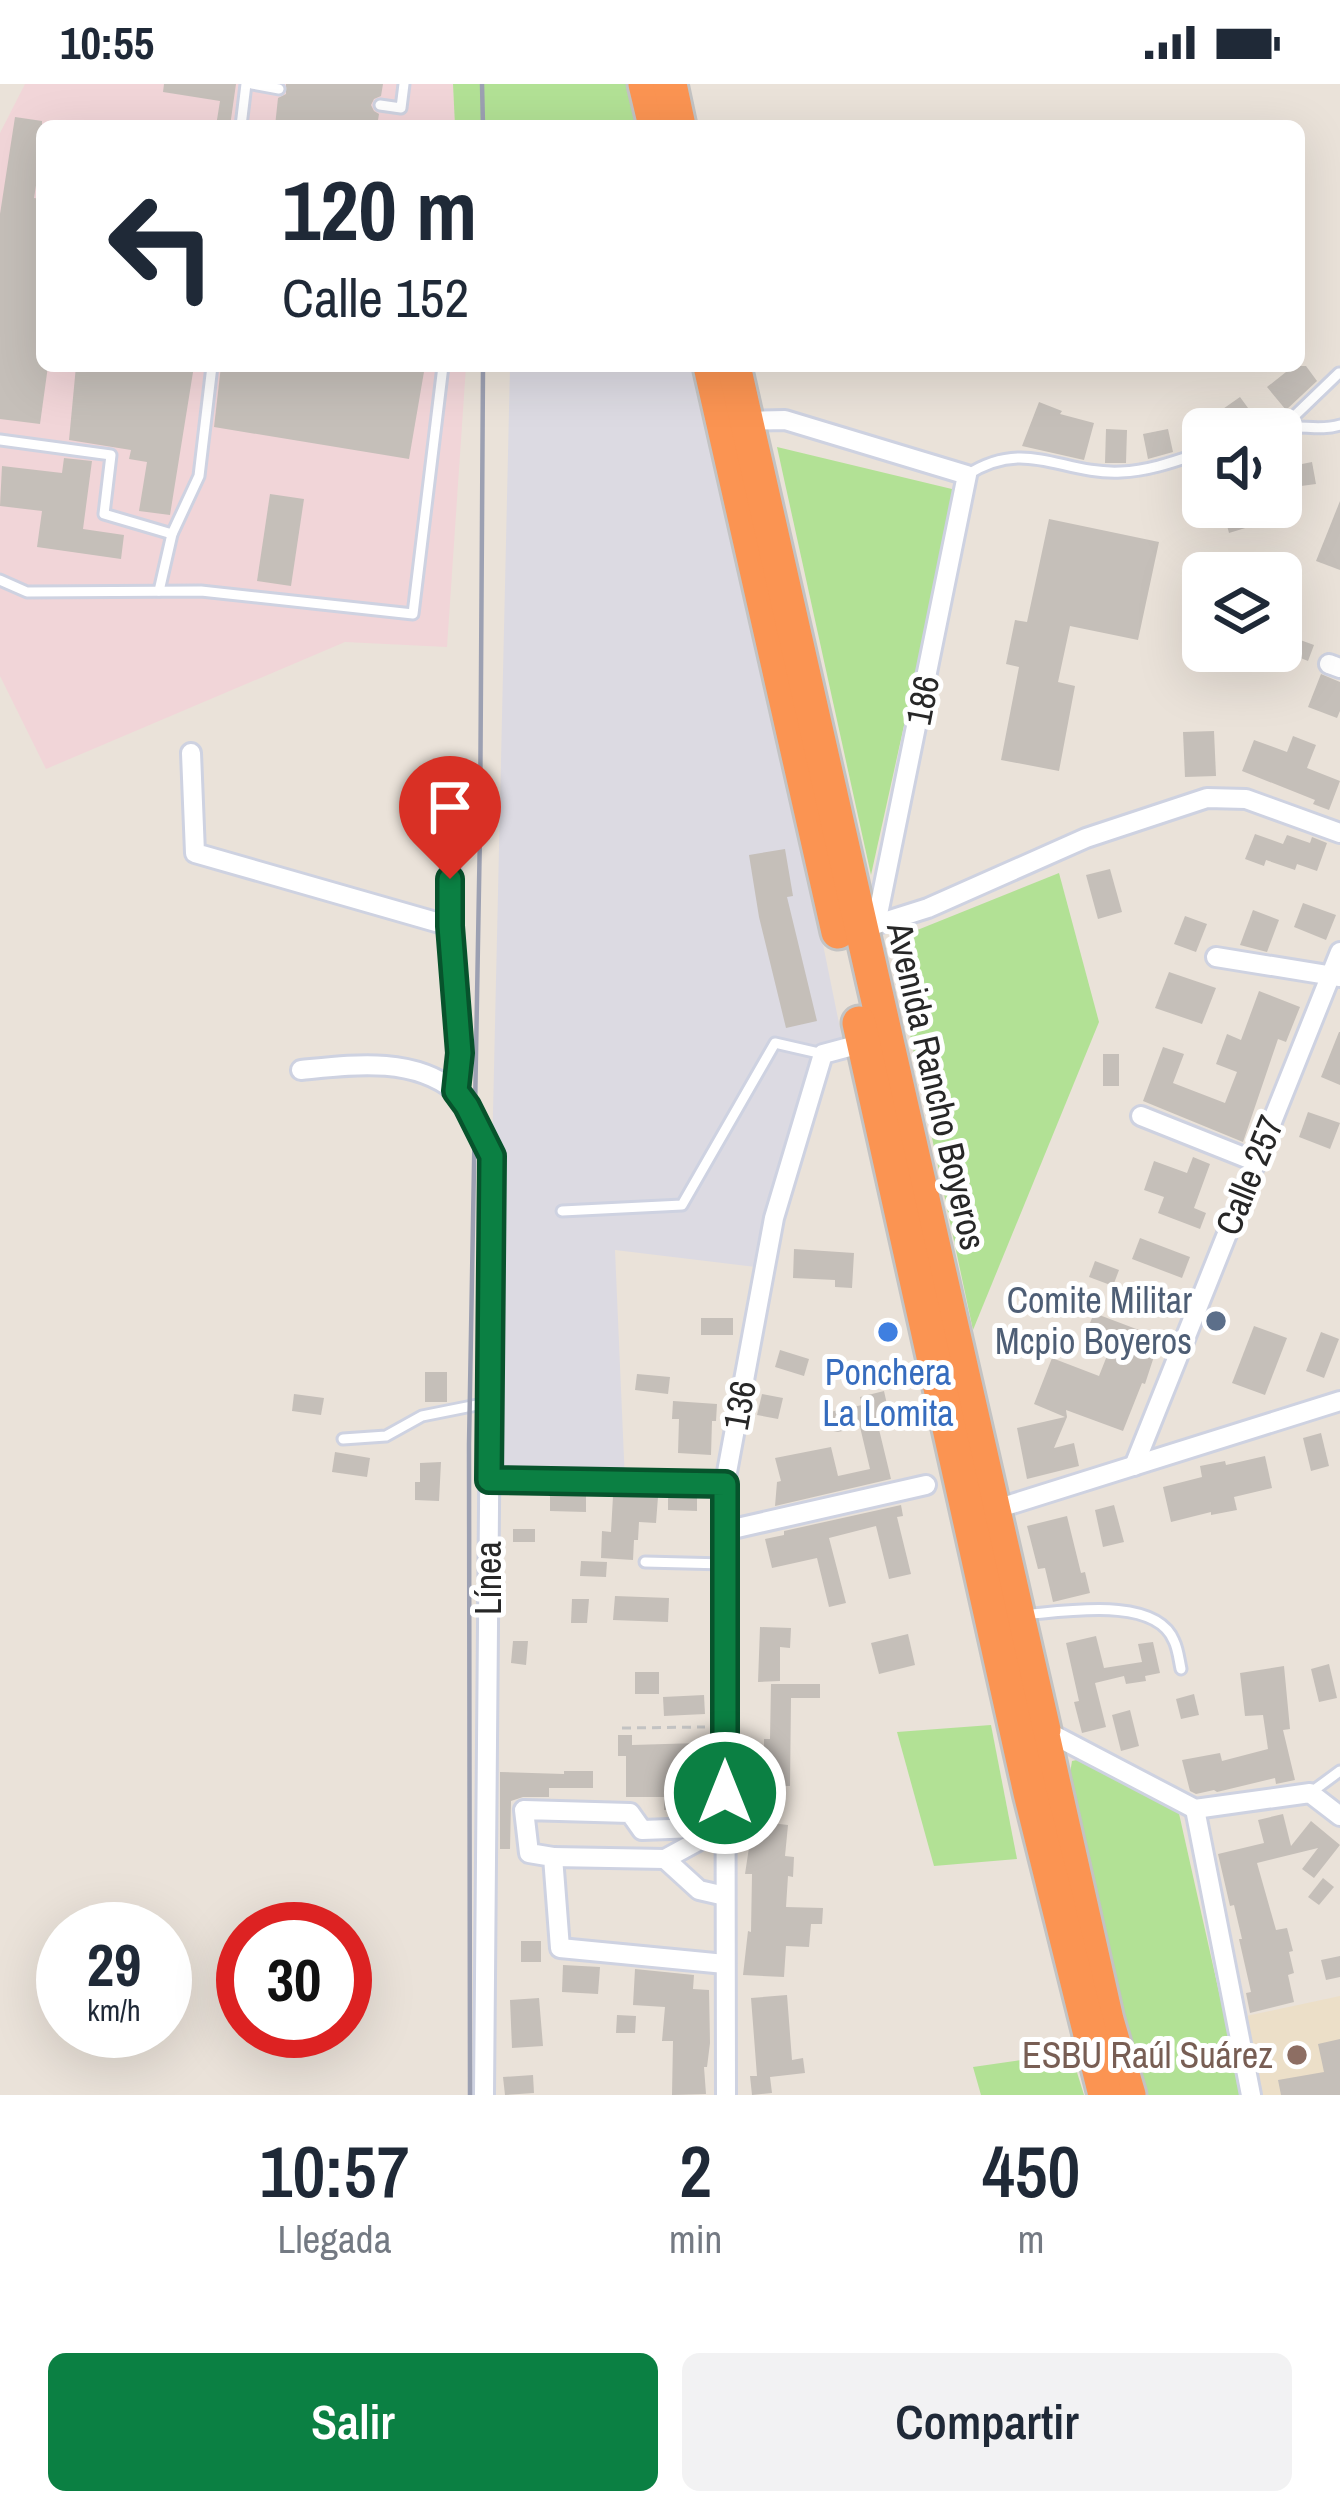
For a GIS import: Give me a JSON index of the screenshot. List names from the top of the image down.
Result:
{
  "streets": {
    "highway": ["Avenida Rancho Boyeros"],
    "street": [
      "186",
      "Calle 257",
      "136",
      "Línea"
    ]
  },
  "crossings": [
    ["186", "Avenida Rancho Boyeros"]
  ],
  "places": ["Comite Militar Mcpio Boyeros", "Ponchera La Lomita", "ESBU Raúl Suárez"],
  "page": {
    "status": "10:55",
    "turn": ["120 m", "Calle 152"],
    "speed": "29 km/h",
    "limit": "30",
    "eta": [
      "10:57",
      "Llegada",
      "2",
      "min",
      "450",
      "m"
    ],
    "buttons": ["Salir", "Compartir"]
  }
}
